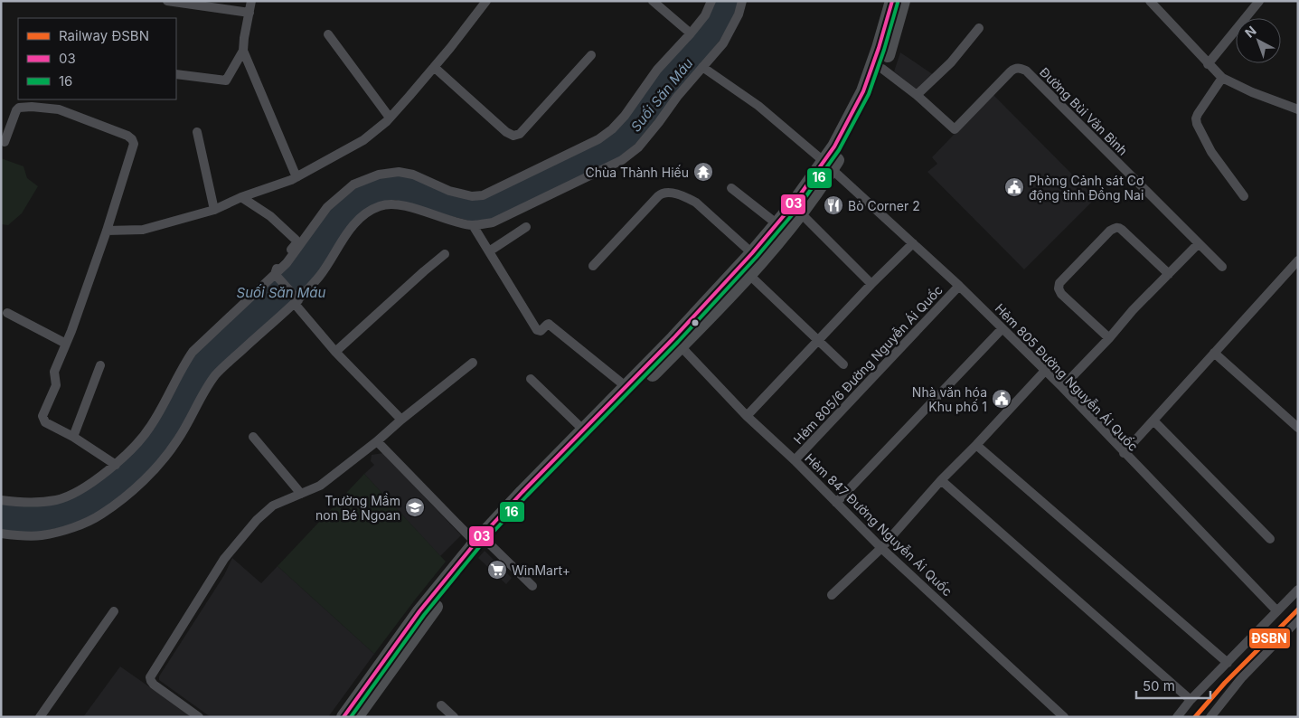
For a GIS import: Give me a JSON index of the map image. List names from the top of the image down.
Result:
{
  "streets": {
    "street": [
      "Đường Bùi Văn Bình",
      "Hẻm 805/6 Đường Nguyễn Ái Quốc",
      "Hẻm 805 Đường Nguyễn Ái Quốc",
      "Hẻm 847 Đường Nguyễn Ái Quốc"
    ]
  },
  "crossings": [
    ["Hẻm 805/6 Đường Nguyễn Ái Quốc", "Hẻm 805 Đường Nguyễn Ái Quốc"],
    ["Hẻm 805/6 Đường Nguyễn Ái Quốc", "Hẻm 847 Đường Nguyễn Ái Quốc"]
  ],
  "water": ["Suối Săn Máu"],
  "places": {
    "temple": ["Chùa Thành Hiếu"],
    "public building": ["Phòng Cảnh sát Cơ động tỉnh Đồng Nai", "Nhà văn hóa Khu phố 1"],
    "restaurant": ["Bò Corner 2"],
    "school or university": ["Trường Mầm non Bé Ngoan"],
    "supermarket": ["WinMart+"]
  },
  "lines": ["transit line 03", "transit line 16", "rail line ĐSBN"],
  "legend": ["Railway ĐSBN", "03", "16"],
  "scale_bar": "50 m",
  "north": "top left"
}
